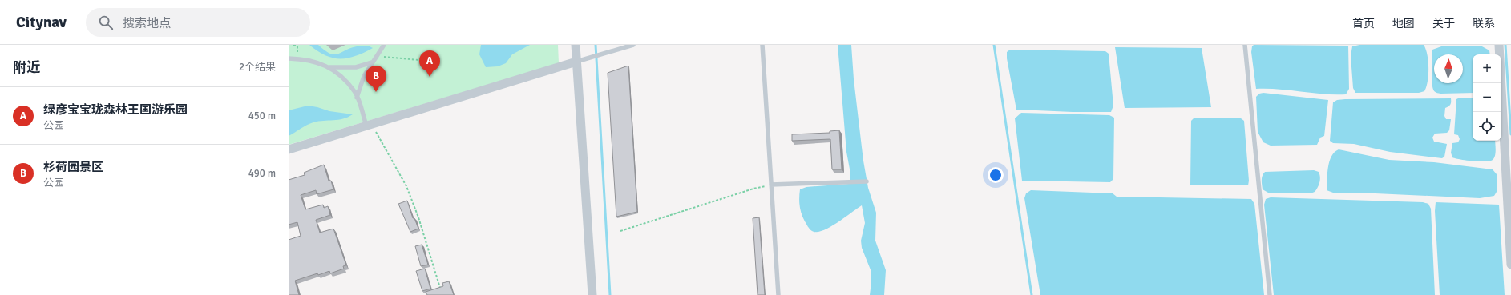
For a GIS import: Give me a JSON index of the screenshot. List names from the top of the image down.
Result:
{
  "north": "top",
  "page": {
    "header": "Citynav",
    "search": "搜索地点",
    "nav": [
      "首页",
      "地图",
      "关于",
      "联系"
    ],
    "heading": ["附近", "2个结果"],
    "pins": ["A", "B"],
    "map_buttons": ["+", "−"],
    "list": [
      {
        "mark": "A",
        "name": "绿彦宝宝珑森林王国游乐园",
        "note": "公园",
        "value": "450 m"
      },
      {
        "mark": "B",
        "name": "杉荷园景区",
        "note": "公园",
        "value": "490 m"
      }
    ]
  }
}
